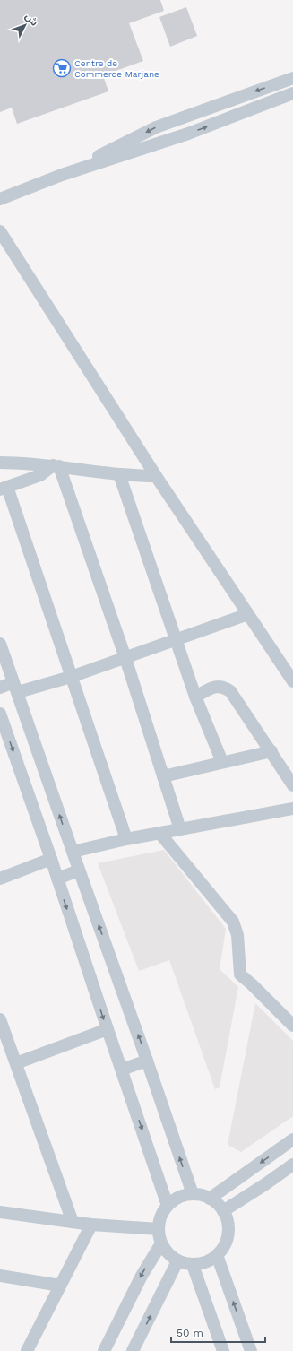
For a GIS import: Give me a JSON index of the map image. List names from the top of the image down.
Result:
{
  "places": {
    "supermarket": ["Centre de Commerce Marjane"]
  },
  "scale_bar": "50 m",
  "north": "top right"
}
